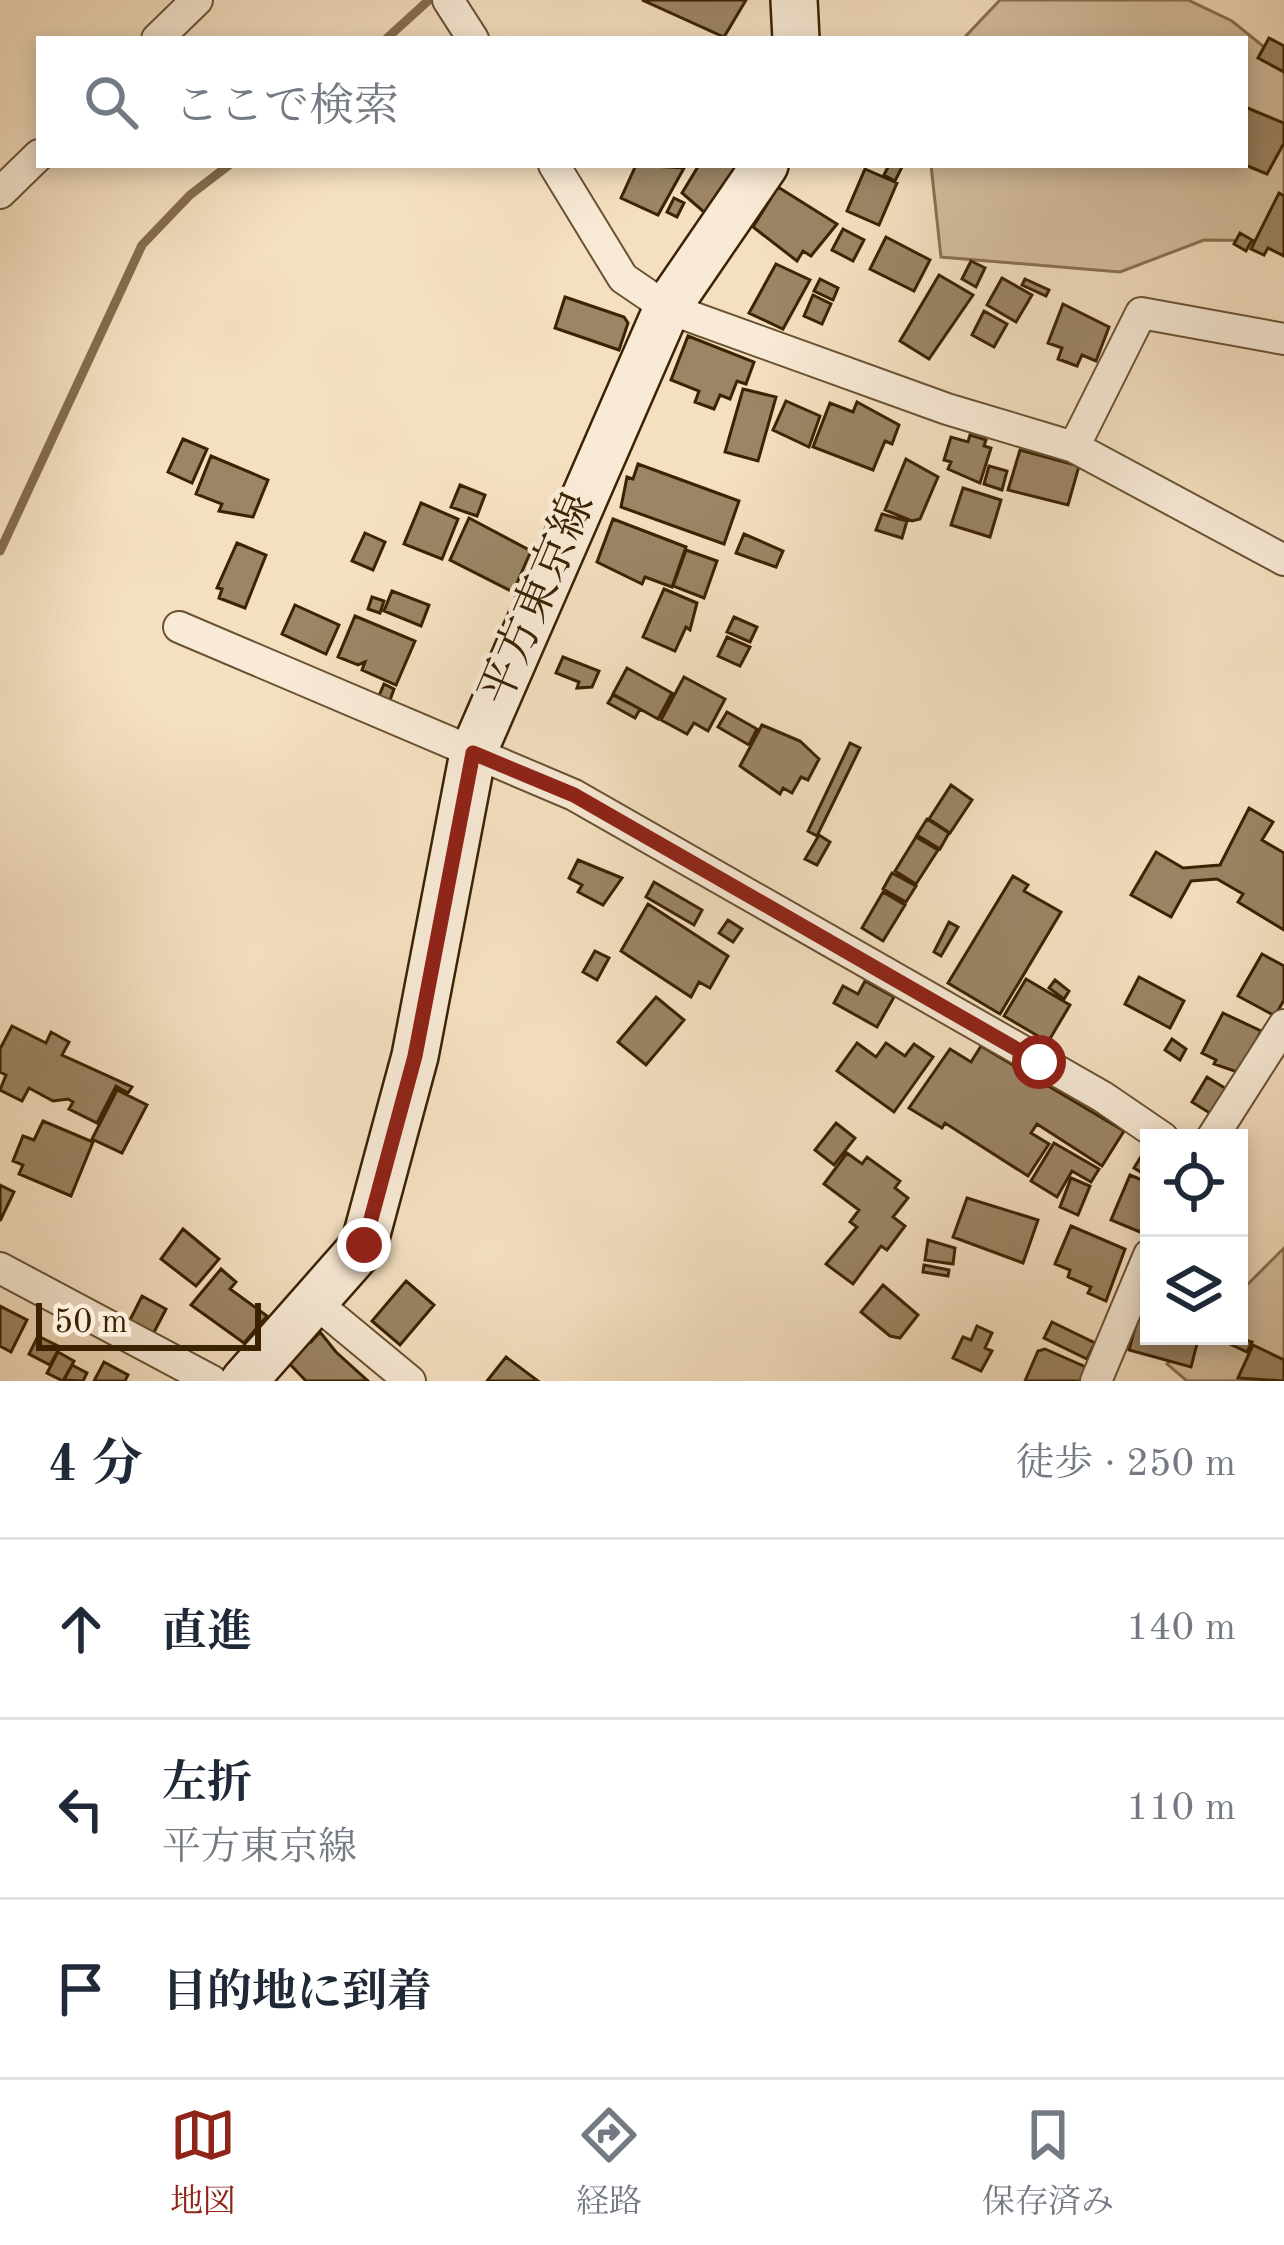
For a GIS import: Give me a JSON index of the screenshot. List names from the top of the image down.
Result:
{
  "streets": {
    "main road": ["平方東京線"]
  },
  "scale_bar": "50 m",
  "page": {
    "search": "ここで検索",
    "scale": "50 m",
    "heading": ["4 分", "徒歩 · 250 m"],
    "list": [
      ["直進", "140 m"],
      ["左折", "平方東京線", "110 m"],
      "目的地に到着"
    ],
    "nav": ["地図", "経路", "保存済み"]
  }
}
